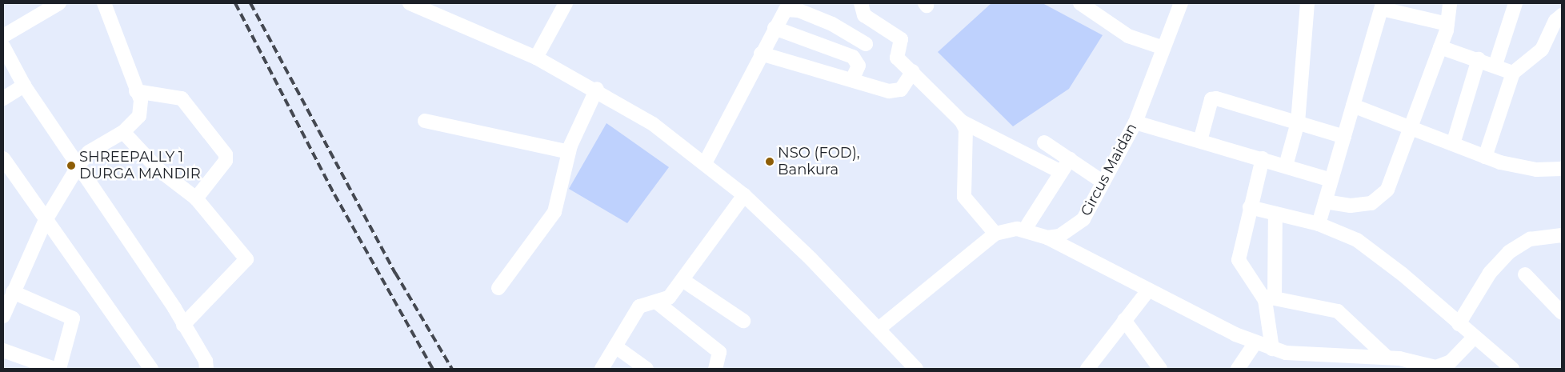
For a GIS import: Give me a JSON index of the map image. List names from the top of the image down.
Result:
{
  "streets": {
    "street": ["Circus Maidan"]
  },
  "places": ["NSO (FOD), Bankura", "SHREEPALLY 1 DURGA MANDIR"]
}
